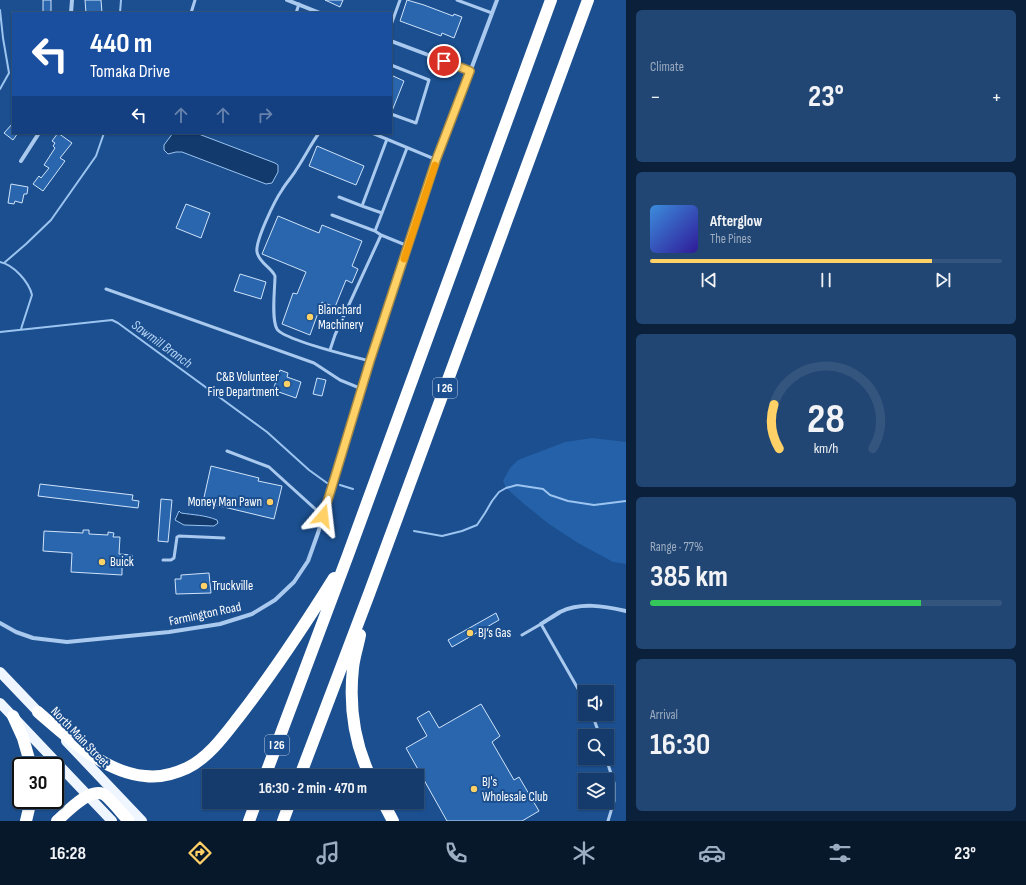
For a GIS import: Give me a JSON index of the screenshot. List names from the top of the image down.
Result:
{
  "streets": {
    "highway": ["I 26"],
    "main road": ["North Main Street"],
    "street": ["Farmington Road"]
  },
  "water": ["Sawmill Branch"],
  "places": [
    "Blanchard Machinery",
    "C&B Volunteer Fire Department",
    "Money Man Pawn",
    "Buick",
    "Truckville",
    "BJ’s Gas",
    "BJ's Wholesale Club"
  ],
  "page": {
    "tile": [
      "Climate",
      ["Range · 77%", "385 km"],
      ["Arrival", "16:30"]
    ],
    "turn": ["440 m", "Tomaka Drive"],
    "heat": ["−", "23°", "+"],
    "song": ["Afterglow", "The Pines"],
    "limit": "30",
    "trip": "16:30 · 2 min · 470 m",
    "tabs": ["16:28", "23°"],
    "gauge": ["28", "km/h"]
  }
}
